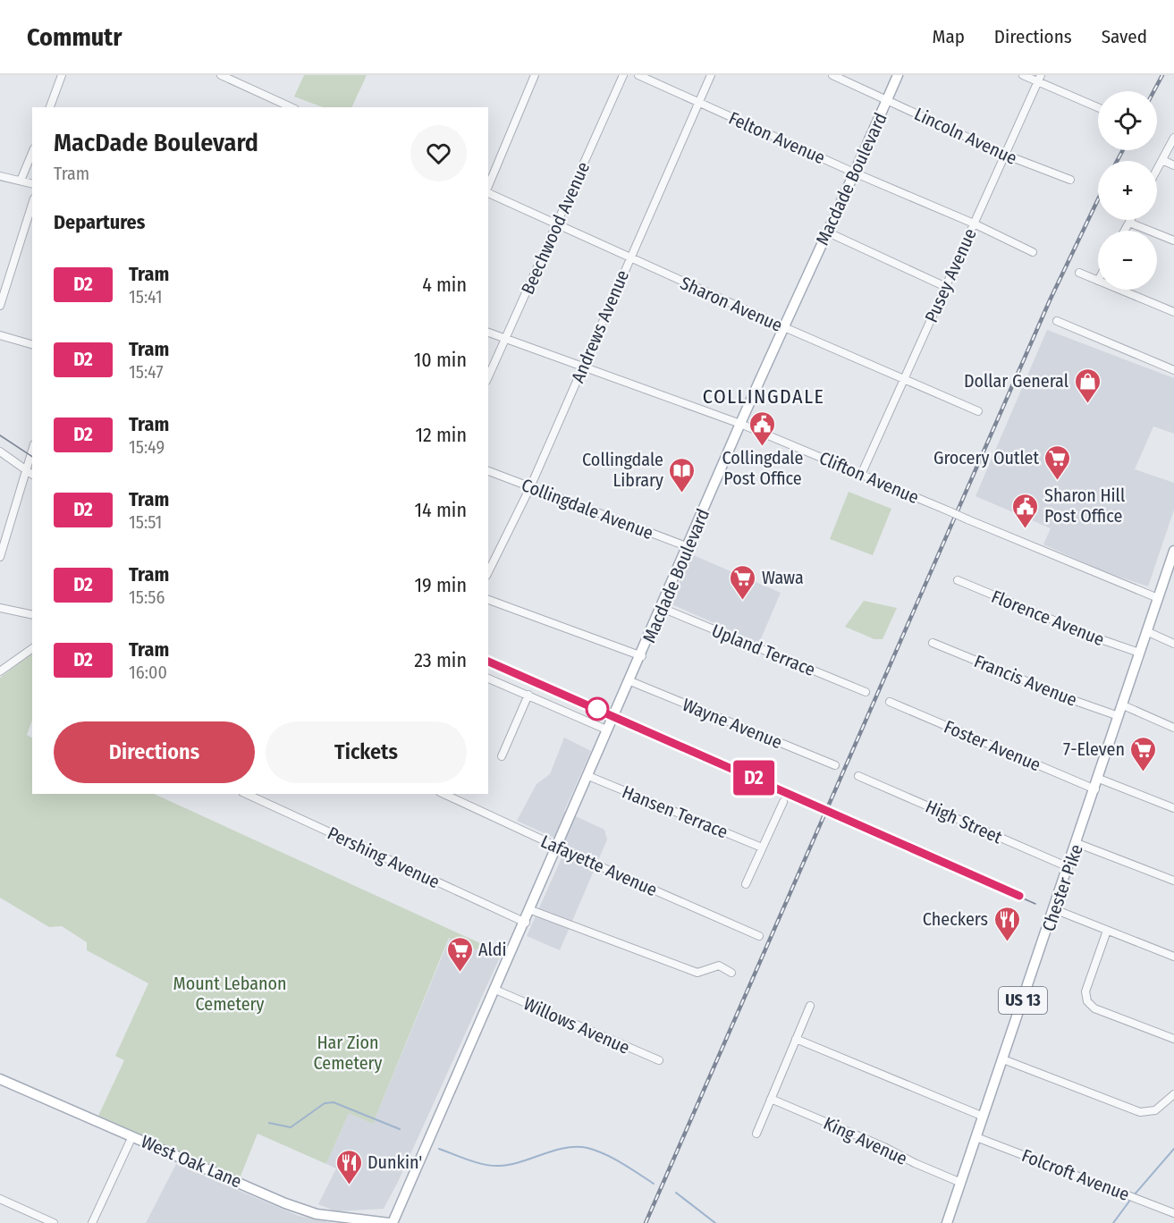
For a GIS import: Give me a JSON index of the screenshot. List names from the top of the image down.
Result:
{
  "streets": {
    "main road": [
      "Macdade Boulevard",
      "Chester Pike",
      "US 13",
      "West Oak Lane"
    ],
    "street": [
      "Lincoln Avenue",
      "Felton Avenue",
      "Beechwood Avenue",
      "Pusey Avenue",
      "Sharon Avenue",
      "Andrews Avenue",
      "Clifton Avenue",
      "Collingdale Avenue",
      "Florence Avenue",
      "Upland Terrace",
      "Francis Avenue",
      "Wayne Avenue",
      "Foster Avenue",
      "Hansen Terrace",
      "High Street",
      "Pershing Avenue",
      "Lafayette Avenue",
      "Willows Avenue",
      "King Avenue",
      "Folcroft Avenue"
    ]
  },
  "crossings": [
    ["Lincoln Avenue", "Macdade Boulevard"],
    ["Lincoln Avenue", "Pusey Avenue"],
    ["Felton Avenue", "Macdade Boulevard"],
    ["Felton Avenue", "Pusey Avenue"],
    ["Felton Avenue", "Andrews Avenue"],
    ["Macdade Boulevard", "Sharon Avenue"],
    ["Macdade Boulevard", "Clifton Avenue"],
    ["Macdade Boulevard", "Collingdale Avenue"],
    ["Macdade Boulevard", "Upland Terrace"],
    ["Macdade Boulevard", "Wayne Avenue"],
    ["Macdade Boulevard", "Hansen Terrace"],
    ["Macdade Boulevard", "Pershing Avenue"],
    ["Macdade Boulevard", "Lafayette Avenue"],
    ["Macdade Boulevard", "Willows Avenue"],
    ["Beechwood Avenue", "Sharon Avenue"],
    ["Beechwood Avenue", "Clifton Avenue"],
    ["Pusey Avenue", "Sharon Avenue"],
    ["Pusey Avenue", "Clifton Avenue"],
    ["Sharon Avenue", "Andrews Avenue"],
    ["Andrews Avenue", "Clifton Avenue"],
    ["Andrews Avenue", "Collingdale Avenue"],
    ["Clifton Avenue", "Chester Pike"],
    ["Florence Avenue", "Chester Pike"],
    ["Francis Avenue", "Chester Pike"],
    ["Foster Avenue", "Chester Pike"],
    ["High Street", "Chester Pike"],
    ["Chester Pike", "King Avenue"],
    ["Chester Pike", "Folcroft Avenue"]
  ],
  "districts": ["COLLINGDALE"],
  "parks": ["Mount Lebanon Cemetery", "Har Zion Cemetery"],
  "places": {
    "shop": ["Dollar General"],
    "public building": ["Collingdale Post Office", "Sharon Hill Post Office"],
    "supermarket": [
      "Grocery Outlet",
      "Wawa",
      "7-Eleven",
      "Aldi"
    ],
    "library": ["Collingdale Library"],
    "restaurant": ["Checkers", "Dunkin'"]
  },
  "lines": ["tram line D2"],
  "page": {
    "header": "Commutr",
    "nav": ["Map", "Directions", "Saved"],
    "on_map": "D2",
    "map_buttons": ["+", "−"],
    "heading": [
      ["MacDade Boulevard", "Tram"],
      "Departures"
    ],
    "list": [
      {
        "mark": "D2",
        "name": "Tram",
        "note": "15:41",
        "value": "4 min"
      },
      {
        "mark": "D2",
        "name": "Tram",
        "note": "15:47",
        "value": "10 min"
      },
      {
        "mark": "D2",
        "name": "Tram",
        "note": "15:49",
        "value": "12 min"
      },
      {
        "mark": "D2",
        "name": "Tram",
        "note": "15:51",
        "value": "14 min"
      },
      {
        "mark": "D2",
        "name": "Tram",
        "note": "15:56",
        "value": "19 min"
      },
      {
        "mark": "D2",
        "name": "Tram",
        "note": "16:00",
        "value": "23 min"
      }
    ],
    "buttons": ["Directions", "Tickets"]
  }
}
